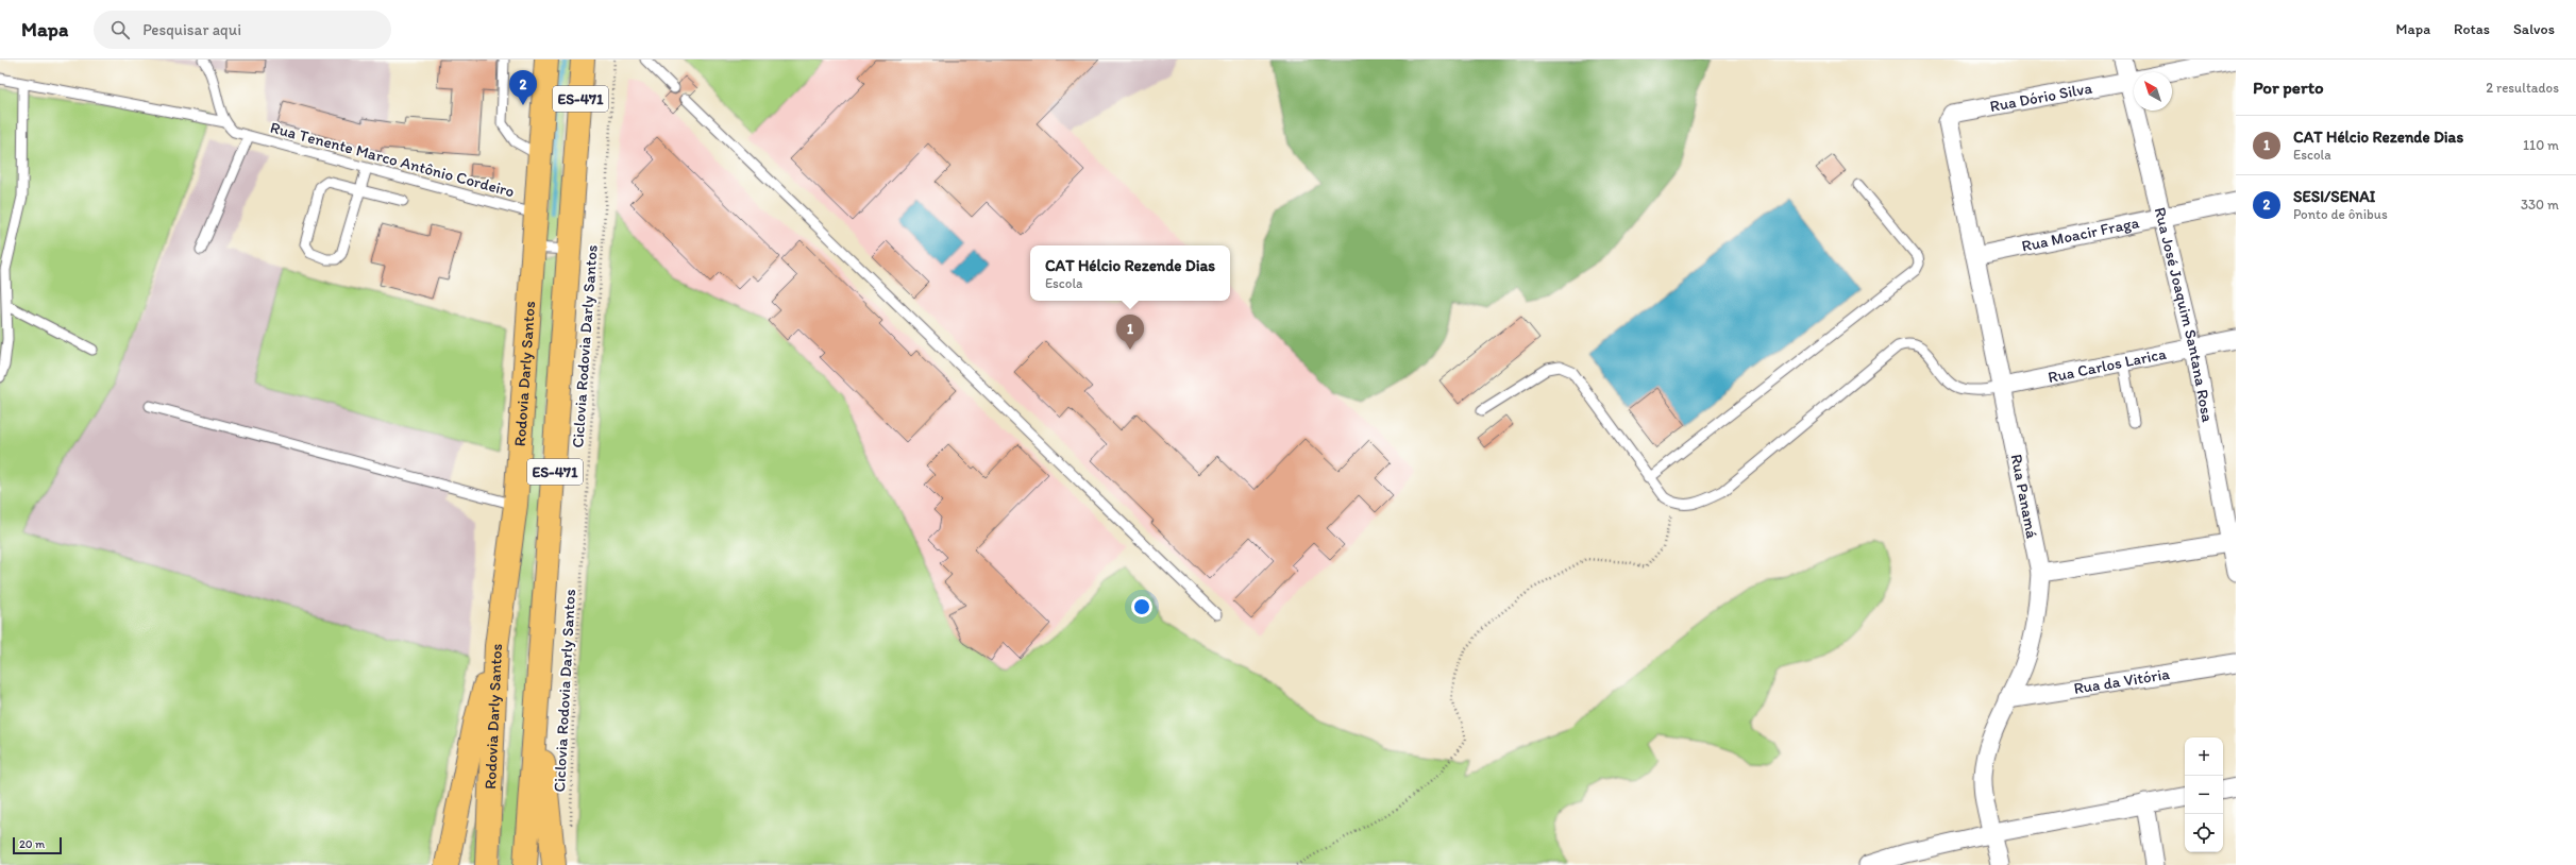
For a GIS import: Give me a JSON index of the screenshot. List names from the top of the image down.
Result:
{
  "streets": {
    "main road": ["ES-471", "Rodovia Darly Santos"],
    "street": [
      "Rua Dório Silva",
      "Rua Moacir Fraga",
      "Rua José Joaquim Santana Rosa",
      "Rua Carlos Larica",
      "Rua Panamá",
      "Rua da Vitória"
    ],
    "lane": ["Rua Tenente Marco Antônio Cordeiro"],
    "path": ["Ciclovia Rodovia Darly Santos"]
  },
  "crossings": [
    ["Rua Dório Silva", "Rua Panamá"],
    ["Rua Tenente Marco Antônio Cordeiro", "Rodovia Darly Santos"],
    ["Rua Moacir Fraga", "Rua José Joaquim Santana Rosa"],
    ["Rua Moacir Fraga", "Rua Panamá"],
    ["Rua José Joaquim Santana Rosa", "Rua Carlos Larica"],
    ["Rua Carlos Larica", "Rua Panamá"],
    ["Rua Panamá", "Rua da Vitória"]
  ],
  "scale_bar": "20 m",
  "north": "top left",
  "page": {
    "header": "Mapa",
    "search": "Pesquisar aqui",
    "nav": ["Mapa", "Rotas", "Salvos"],
    "heading": ["Por perto", "2 resultados"],
    "pins": ["2", "1"],
    "list": [
      {
        "mark": "1",
        "name": "CAT Hélcio Rezende Dias",
        "note": "Escola",
        "value": "110 m"
      },
      {
        "mark": "2",
        "name": "SESI/SENAI",
        "note": "Ponto de ônibus",
        "value": "330 m"
      }
    ],
    "popup": ["CAT Hélcio Rezende Dias", "Escola"],
    "map_buttons": ["+", "−"],
    "scale": "20 m"
  }
}
